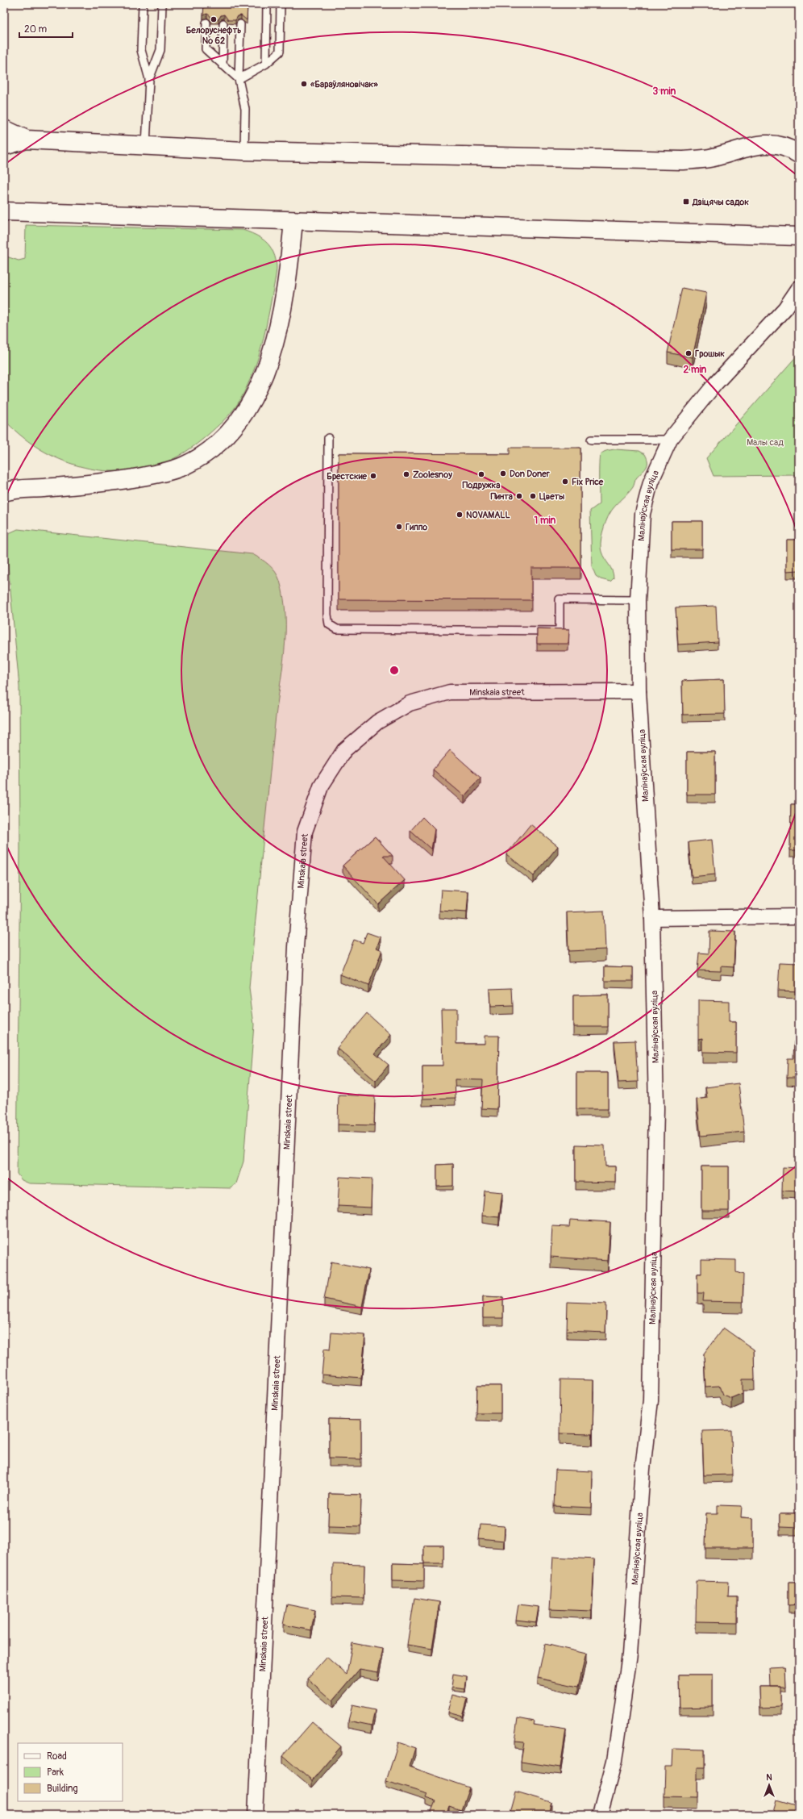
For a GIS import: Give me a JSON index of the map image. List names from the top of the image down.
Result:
{
  "streets": {
    "street": ["Малінаўская вуліца", "Minskaia street"]
  },
  "crossings": [
    ["Малінаўская вуліца", "Minskaia street"]
  ],
  "parks": ["Малы сад"],
  "places": {
    "other": [
      "Белоруснефть № 62",
      "«Бараўляновічак»",
      "Грошык",
      "Don Doner",
      "Zoolesnoy",
      "Подружка",
      "Брестские",
      "Fix Price",
      "Пинта",
      "Цветы",
      "NOVAMALL",
      "Гиппо"
    ],
    "transit": ["Дзіцячы садок"]
  },
  "legend": ["Road", "Park", "Building"],
  "scale_bar": "20 m",
  "north": "top",
  "rings": ["3 min", "2 min", "1 min"]
}
